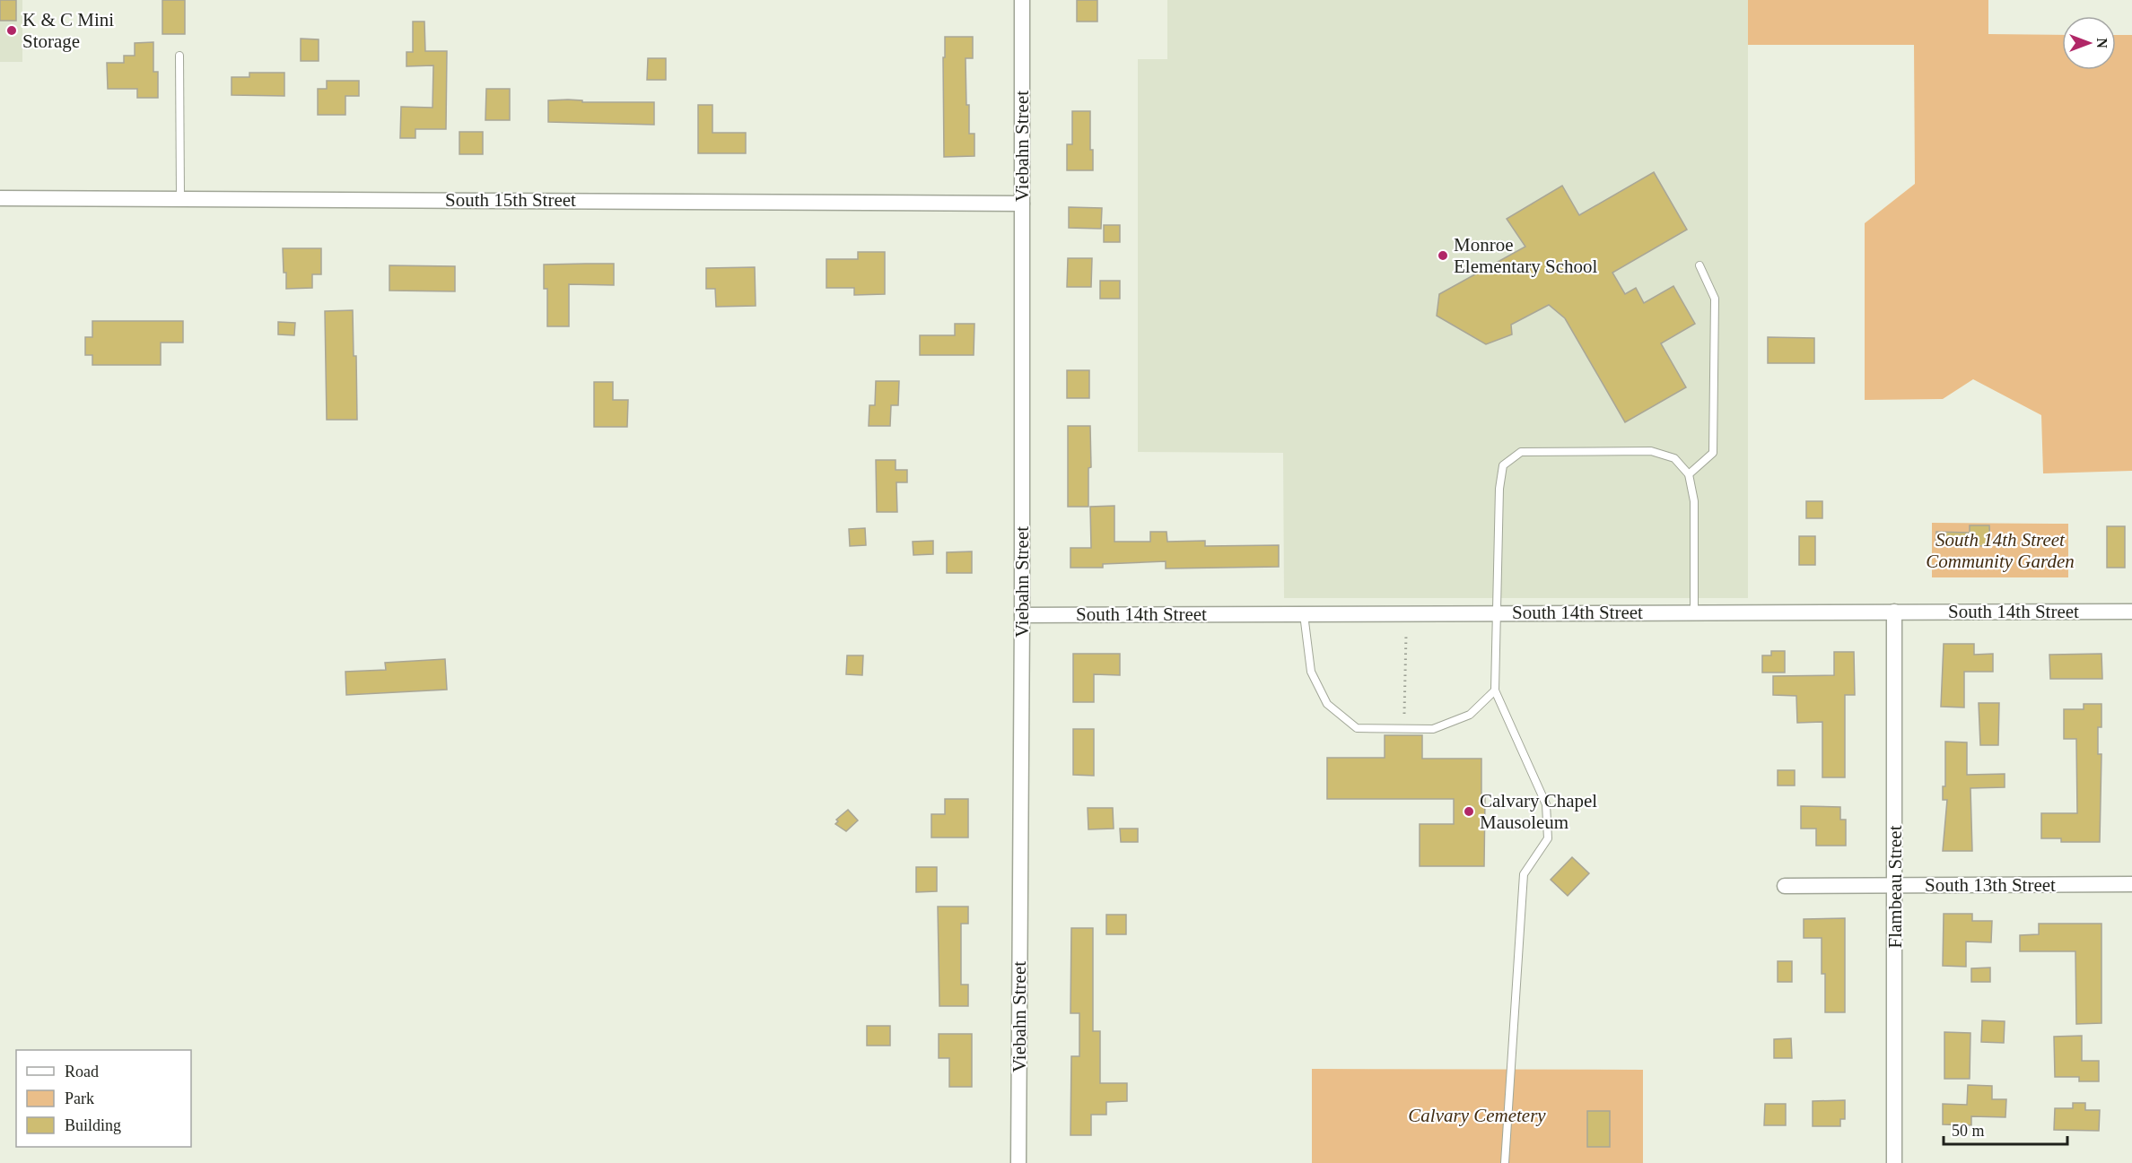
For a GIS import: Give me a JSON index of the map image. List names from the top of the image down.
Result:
{
  "streets": {
    "street": [
      "Viebahn Street",
      "South 15th Street",
      "South 14th Street",
      "South 13th Street",
      "Flambeau Street"
    ]
  },
  "crossings": [
    ["Viebahn Street", "South 15th Street"],
    ["Viebahn Street", "South 14th Street"],
    ["South 14th Street", "Flambeau Street"],
    ["South 13th Street", "Flambeau Street"]
  ],
  "parks": ["South 14th Street Community Garden", "Calvary Cemetery"],
  "places": ["K & C Mini Storage", "Monroe Elementary School", "Calvary Chapel Mausoleum"],
  "legend": ["Road", "Park", "Building"],
  "scale_bar": "50 m",
  "north": "right"
}
